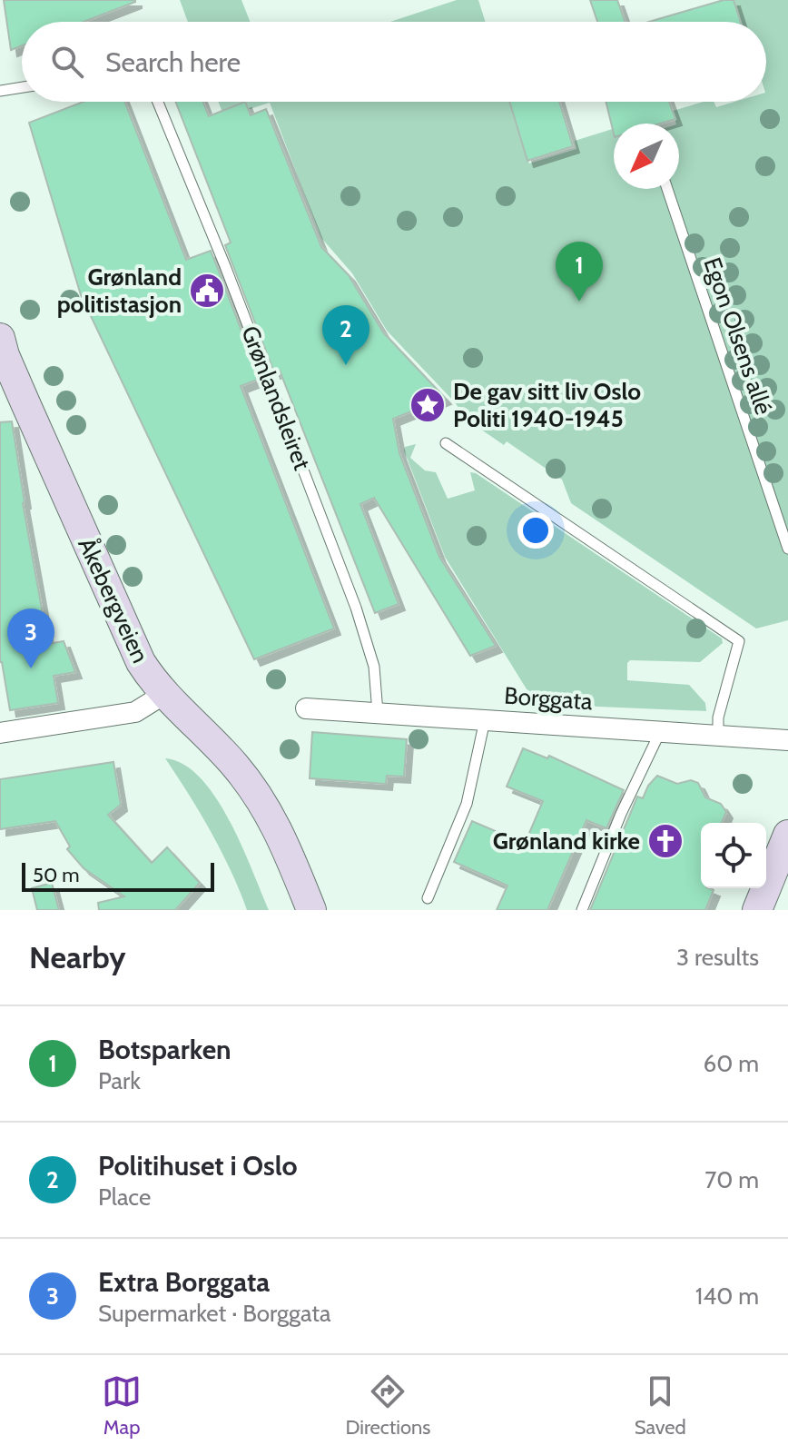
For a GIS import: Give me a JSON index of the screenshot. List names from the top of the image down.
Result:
{
  "streets": {
    "street": ["Åkebergveien", "Borggata"],
    "lane": ["Egon Olsens allé", "Grønlandsleiret"]
  },
  "crossings": [
    ["Grønlandsleiret", "Borggata"]
  ],
  "places": {
    "public building": ["Grønland politistasjon"],
    "place": ["De gav sitt liv Oslo Politi 1940-1945"],
    "church": ["Grønland kirke"]
  },
  "scale_bar": "50 m",
  "north": "bottom left",
  "page": {
    "search": "Search here",
    "pins": ["1", "2", "3"],
    "scale": "50 m",
    "heading": ["Nearby", "3 results"],
    "list": [
      {
        "mark": "1",
        "name": "Botsparken",
        "note": "Park",
        "value": "60 m"
      },
      {
        "mark": "2",
        "name": "Politihuset i Oslo",
        "note": "Place",
        "value": "70 m"
      },
      {
        "mark": "3",
        "name": "Extra Borggata",
        "note": "Supermarket · Borggata",
        "value": "140 m"
      }
    ],
    "nav": ["Map", "Directions", "Saved"]
  }
}
